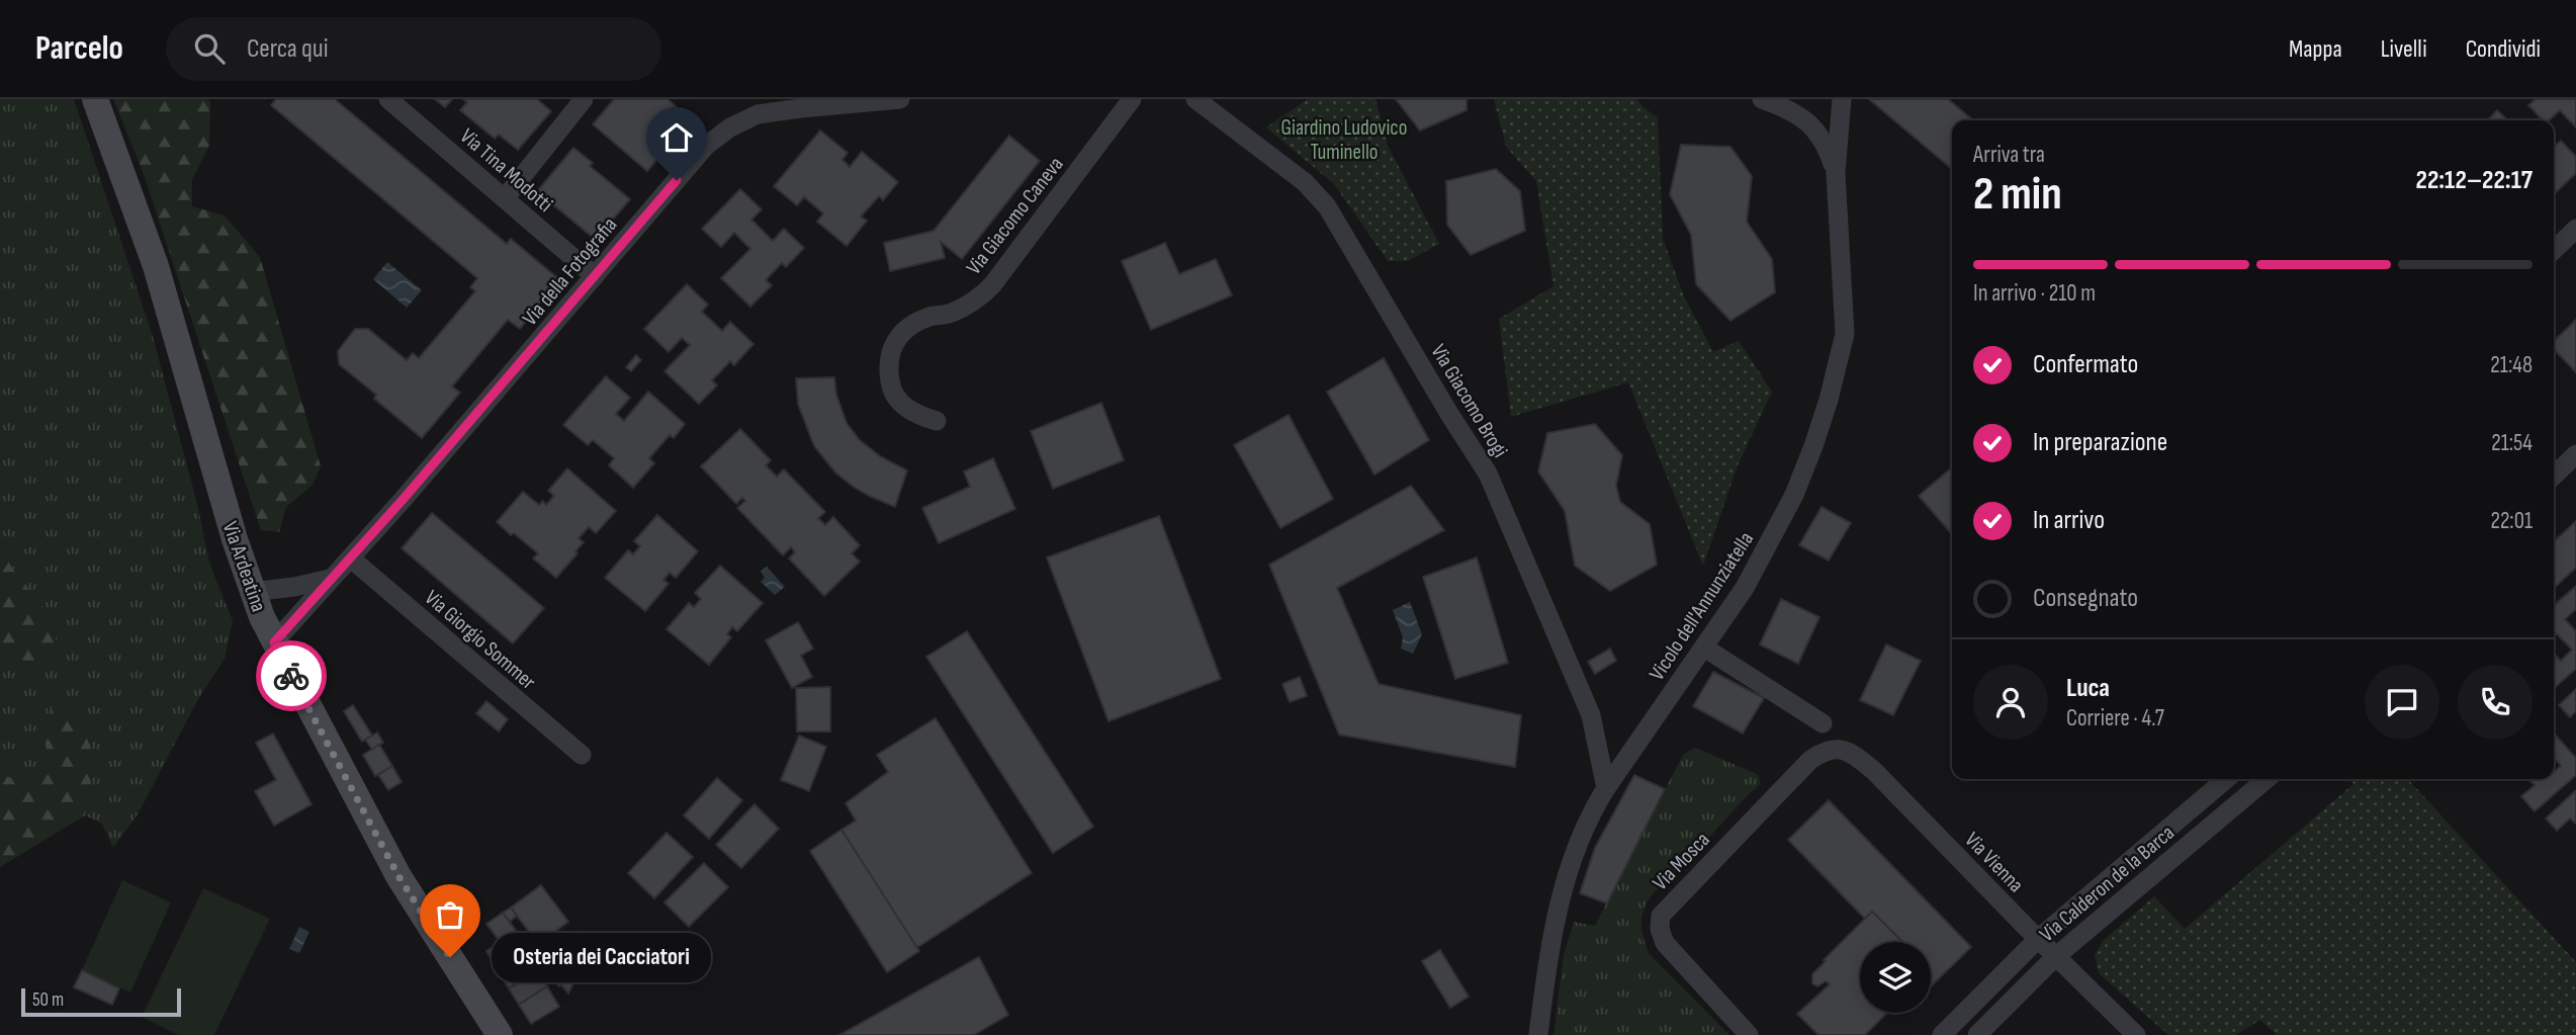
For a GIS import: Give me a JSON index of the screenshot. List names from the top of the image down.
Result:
{
  "streets": {
    "main road": ["Via Ardeatina"],
    "street": [
      "Via Tina Modotti",
      "Via Giacomo Caneva",
      "Via della Fotografia",
      "Via Giacomo Brogi",
      "Vicolo dell'Annunziatella",
      "Via Giorgio Sommer",
      "Via Mosca",
      "Via Vienna",
      "Via Calderon de la Barca"
    ]
  },
  "crossings": [
    ["Via Tina Modotti", "Via della Fotografia"],
    ["Via della Fotografia", "Via Ardeatina"],
    ["Via della Fotografia", "Via Giorgio Sommer"],
    ["Via Giacomo Brogi", "Vicolo dell'Annunziatella"],
    ["Via Mosca", "Via Vienna"],
    ["Via Vienna", "Via Calderon de la Barca"]
  ],
  "parks": ["Giardino Ludovico Tuminello"],
  "places": ["Osteria dei Cacciatori"],
  "scale_bar": "50 m",
  "page": {
    "header": "Parcelo",
    "search": "Cerca qui",
    "nav": ["Mappa", "Livelli", "Condividi"],
    "heading": ["2 min", "Arriva tra", "22:12–22:17"],
    "panel": ["Luca", "Corriere · 4.7"],
    "bar": "In arrivo · 210 m",
    "list": [
      ["Confermato", "21:48"],
      ["In preparazione", "21:54"],
      ["In arrivo", "22:01"],
      "Consegnato"
    ],
    "bubble": "Osteria dei Cacciatori",
    "scale": "50 m"
  }
}
